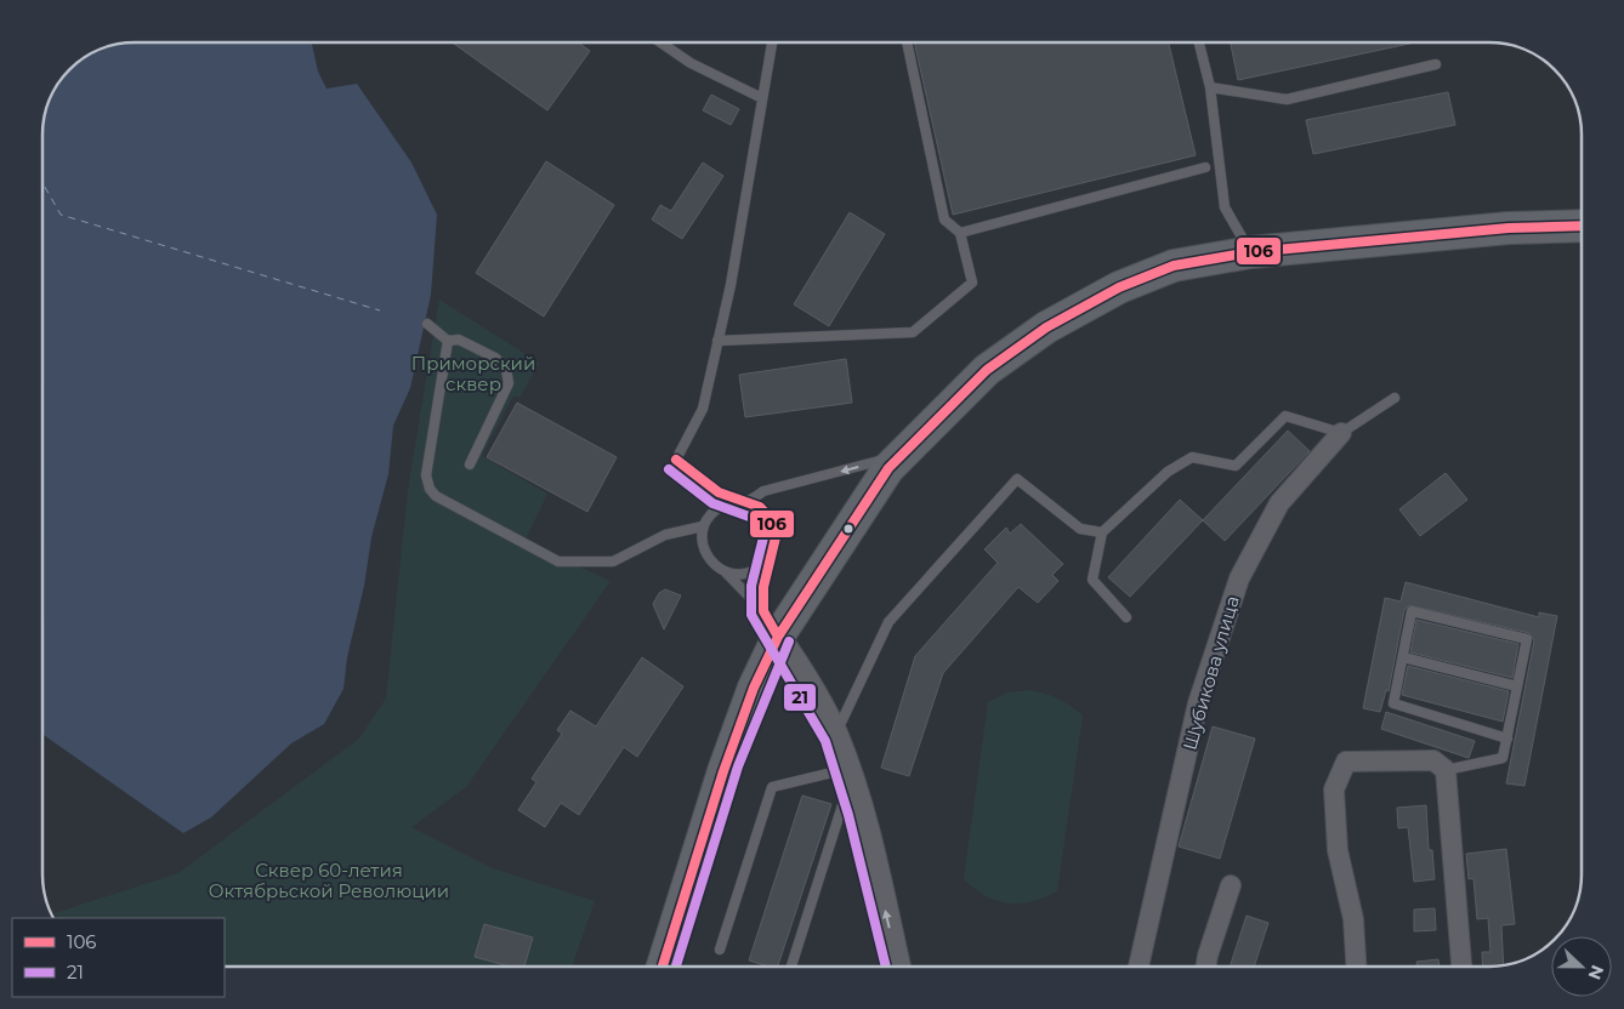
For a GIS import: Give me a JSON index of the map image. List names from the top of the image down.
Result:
{
  "streets": {
    "street": ["Шубикова улица"]
  },
  "parks": ["Приморский сквер", "Сквер 60-летия Октябрьской Революции"],
  "lines": ["transit line 106", "transit line 21"],
  "legend": ["106", "21"],
  "north": "right"
}
